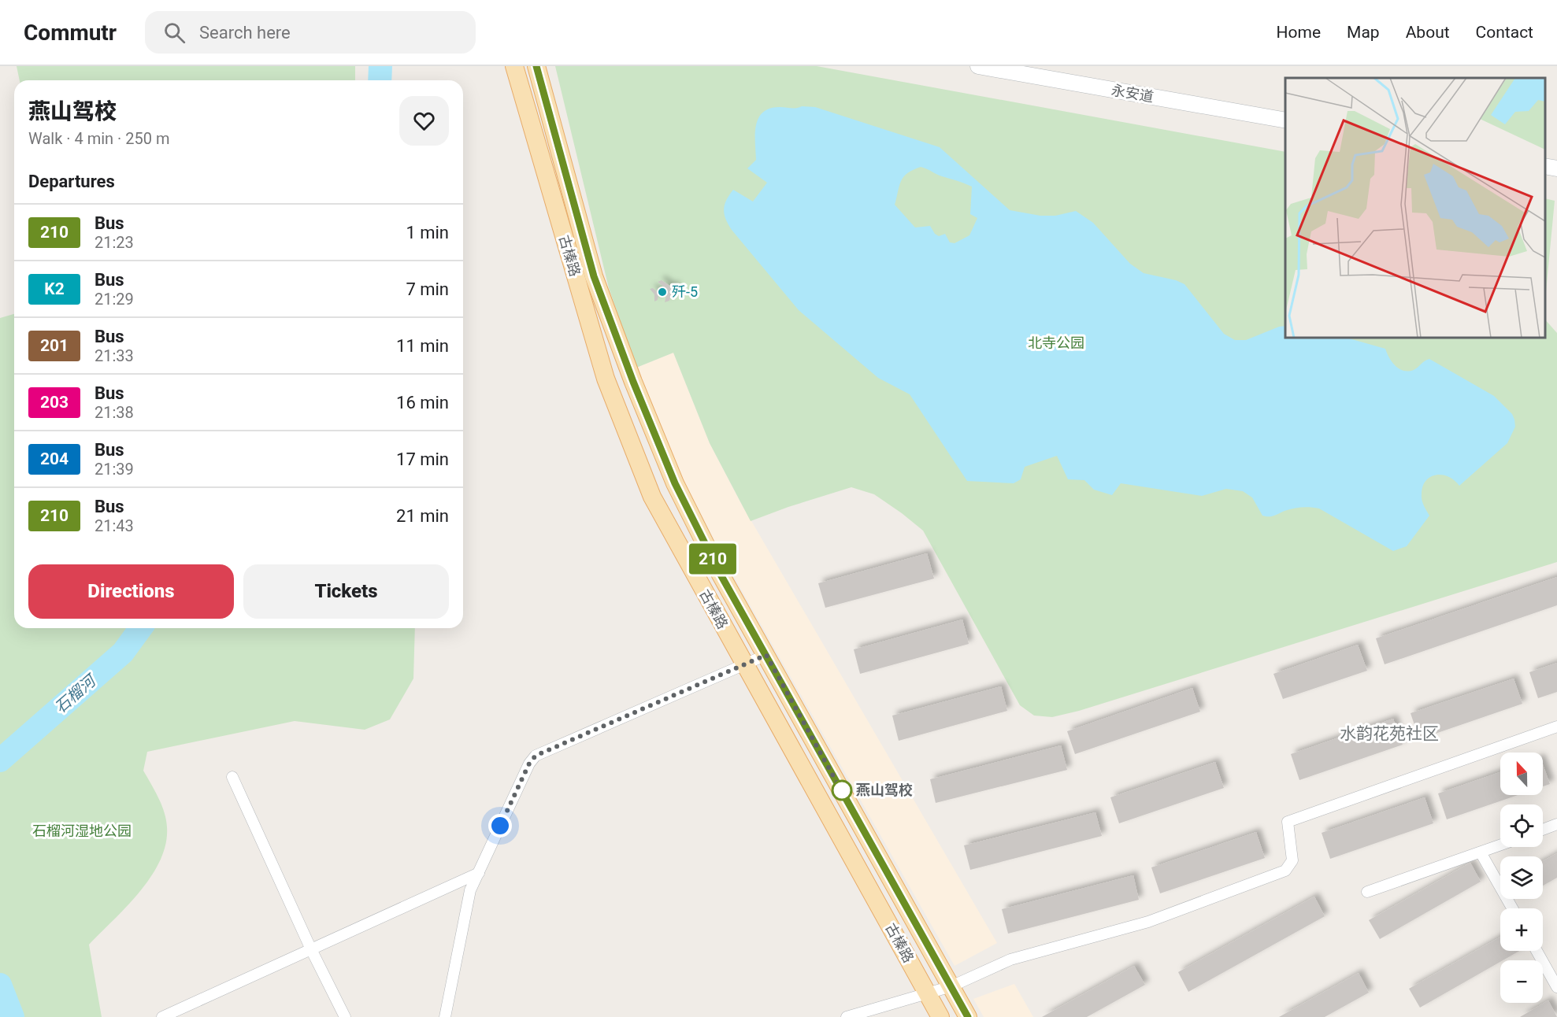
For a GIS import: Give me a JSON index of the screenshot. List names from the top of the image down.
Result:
{
  "streets": {
    "main road": ["永安道", "古榛路"]
  },
  "districts": ["水韵花苑社区"],
  "water": ["石榴河"],
  "parks": ["北寺公园", "石榴河湿地公园"],
  "places": ["歼-5", "燕山驾校"],
  "lines": ["bus line 210"],
  "north": "top",
  "page": {
    "header": "Commutr",
    "search": "Search here",
    "nav": [
      "Home",
      "Map",
      "About",
      "Contact"
    ],
    "on_map": "210",
    "heading": [
      ["燕山驾校", "Walk · 4 min · 250 m"],
      "Departures"
    ],
    "list": [
      {
        "mark": "210",
        "name": "Bus",
        "note": "21:23",
        "value": "1 min"
      },
      {
        "mark": "K2",
        "name": "Bus",
        "note": "21:29",
        "value": "7 min"
      },
      {
        "mark": "201",
        "name": "Bus",
        "note": "21:33",
        "value": "11 min"
      },
      {
        "mark": "203",
        "name": "Bus",
        "note": "21:38",
        "value": "16 min"
      },
      {
        "mark": "204",
        "name": "Bus",
        "note": "21:39",
        "value": "17 min"
      },
      {
        "mark": "210",
        "name": "Bus",
        "note": "21:43",
        "value": "21 min"
      }
    ],
    "buttons": ["Directions", "Tickets"],
    "map_buttons": ["+", "−"]
  }
}
